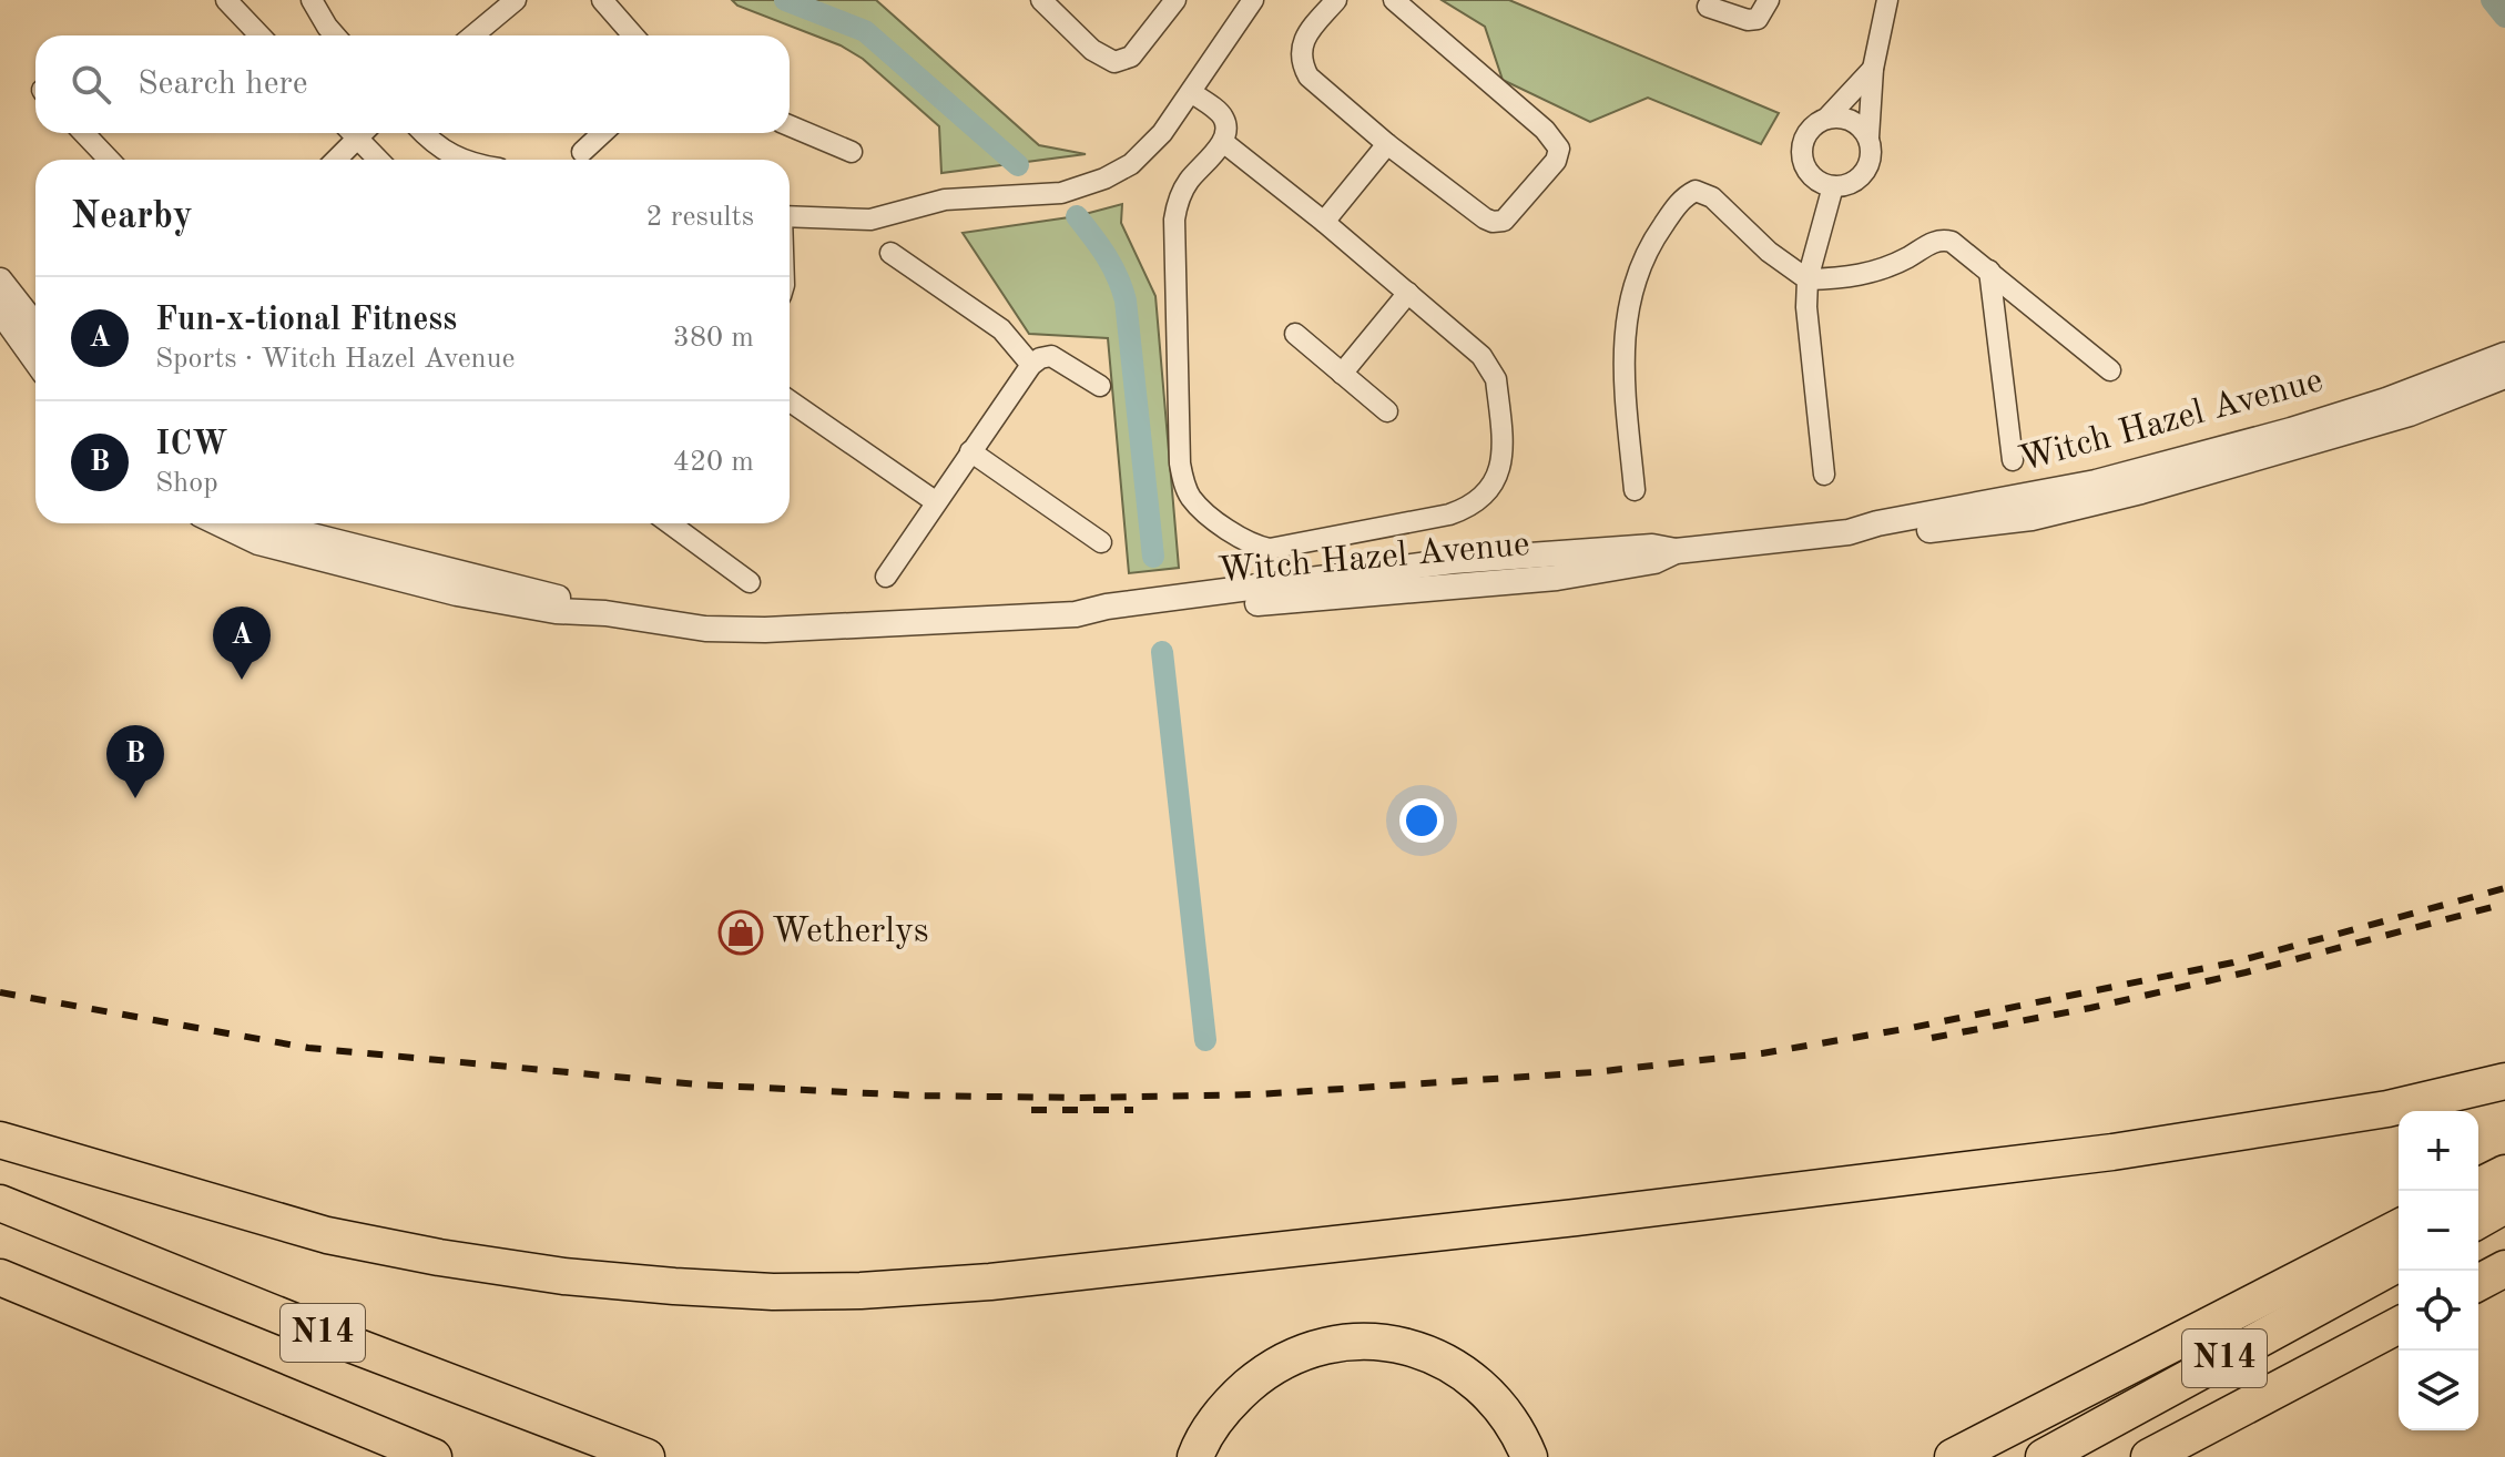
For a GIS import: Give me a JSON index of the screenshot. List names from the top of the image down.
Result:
{
  "streets": {
    "highway": ["N14"],
    "street": ["Witch Hazel Avenue"]
  },
  "places": {
    "shop": ["Wetherlys"]
  },
  "page": {
    "search": "Search here",
    "heading": ["Nearby", "2 results"],
    "list": [
      {
        "mark": "A",
        "name": "Fun-x-tional Fitness",
        "note": "Sports · Witch Hazel Avenue",
        "value": "380 m"
      },
      {
        "mark": "B",
        "name": "ICW",
        "note": "Shop",
        "value": "420 m"
      }
    ],
    "pins": ["A", "B"],
    "map_buttons": ["+", "−"]
  }
}
